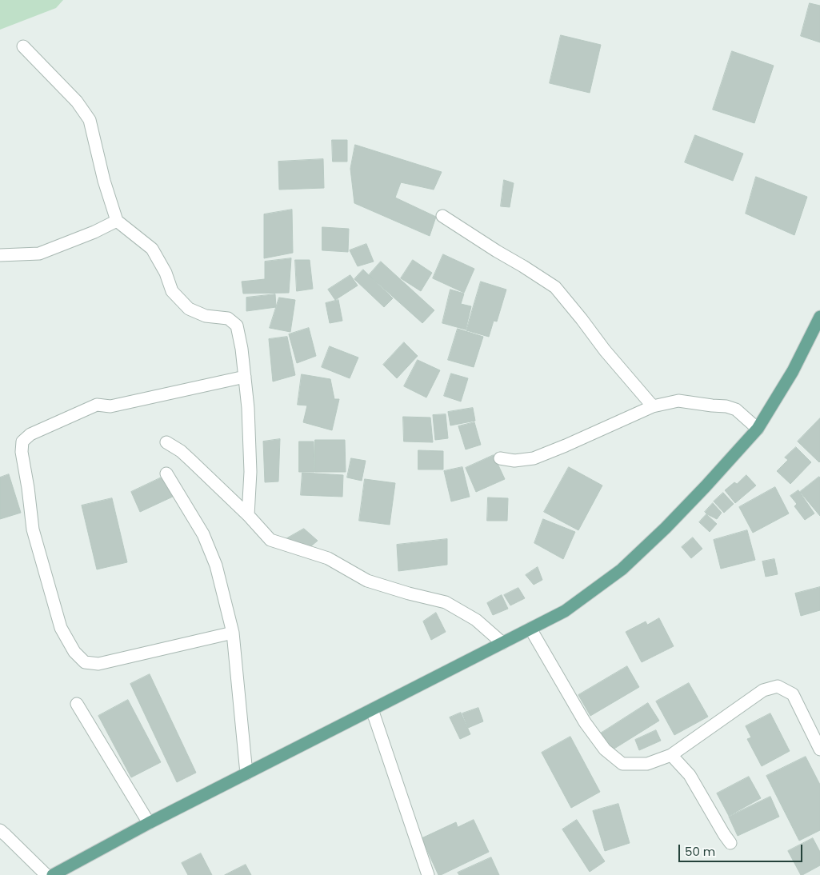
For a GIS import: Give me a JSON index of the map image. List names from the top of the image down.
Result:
{
  "scale_bar": "50 m"
}
